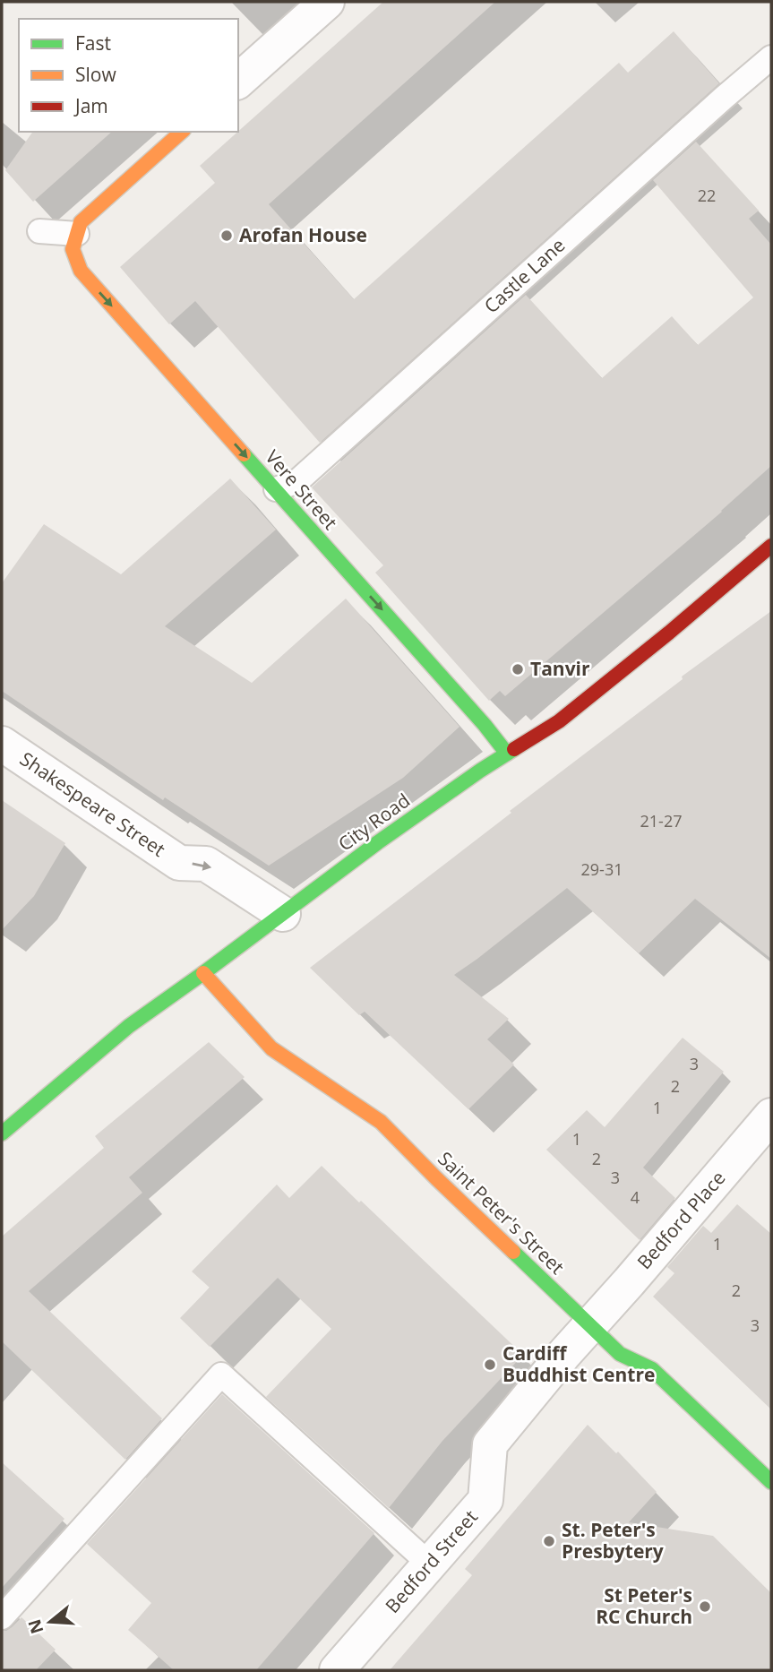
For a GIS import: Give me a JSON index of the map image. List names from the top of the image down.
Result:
{
  "streets": {
    "street": [
      "Vere Street",
      "Shakespeare Street",
      "City Road",
      "Saint Peter's Street",
      "Bedford Place",
      "Bedford Street"
    ],
    "lane": ["Castle Lane"]
  },
  "crossings": [
    ["Castle Lane", "Vere Street"],
    ["Vere Street", "City Road"],
    ["Shakespeare Street", "City Road"],
    ["City Road", "Saint Peter's Street"],
    ["Saint Peter's Street", "Bedford Place"],
    ["Saint Peter's Street", "Bedford Street"],
    ["Bedford Place", "Bedford Street"]
  ],
  "one_way": ["Vere Street", "Shakespeare Street"],
  "places": [
    "Arofan House",
    "Tanvir",
    "Cardiff Buddhist Centre",
    "St. Peter's Presbytery",
    "St Peter's RC Church"
  ],
  "house_numbers": [
    "22",
    "21-27",
    "29-31",
    "3",
    "2",
    "1",
    "1",
    "2",
    "3",
    "4",
    "1",
    "2",
    "3"
  ],
  "legend": ["Fast", "Slow", "Jam"],
  "north": "left"
}
